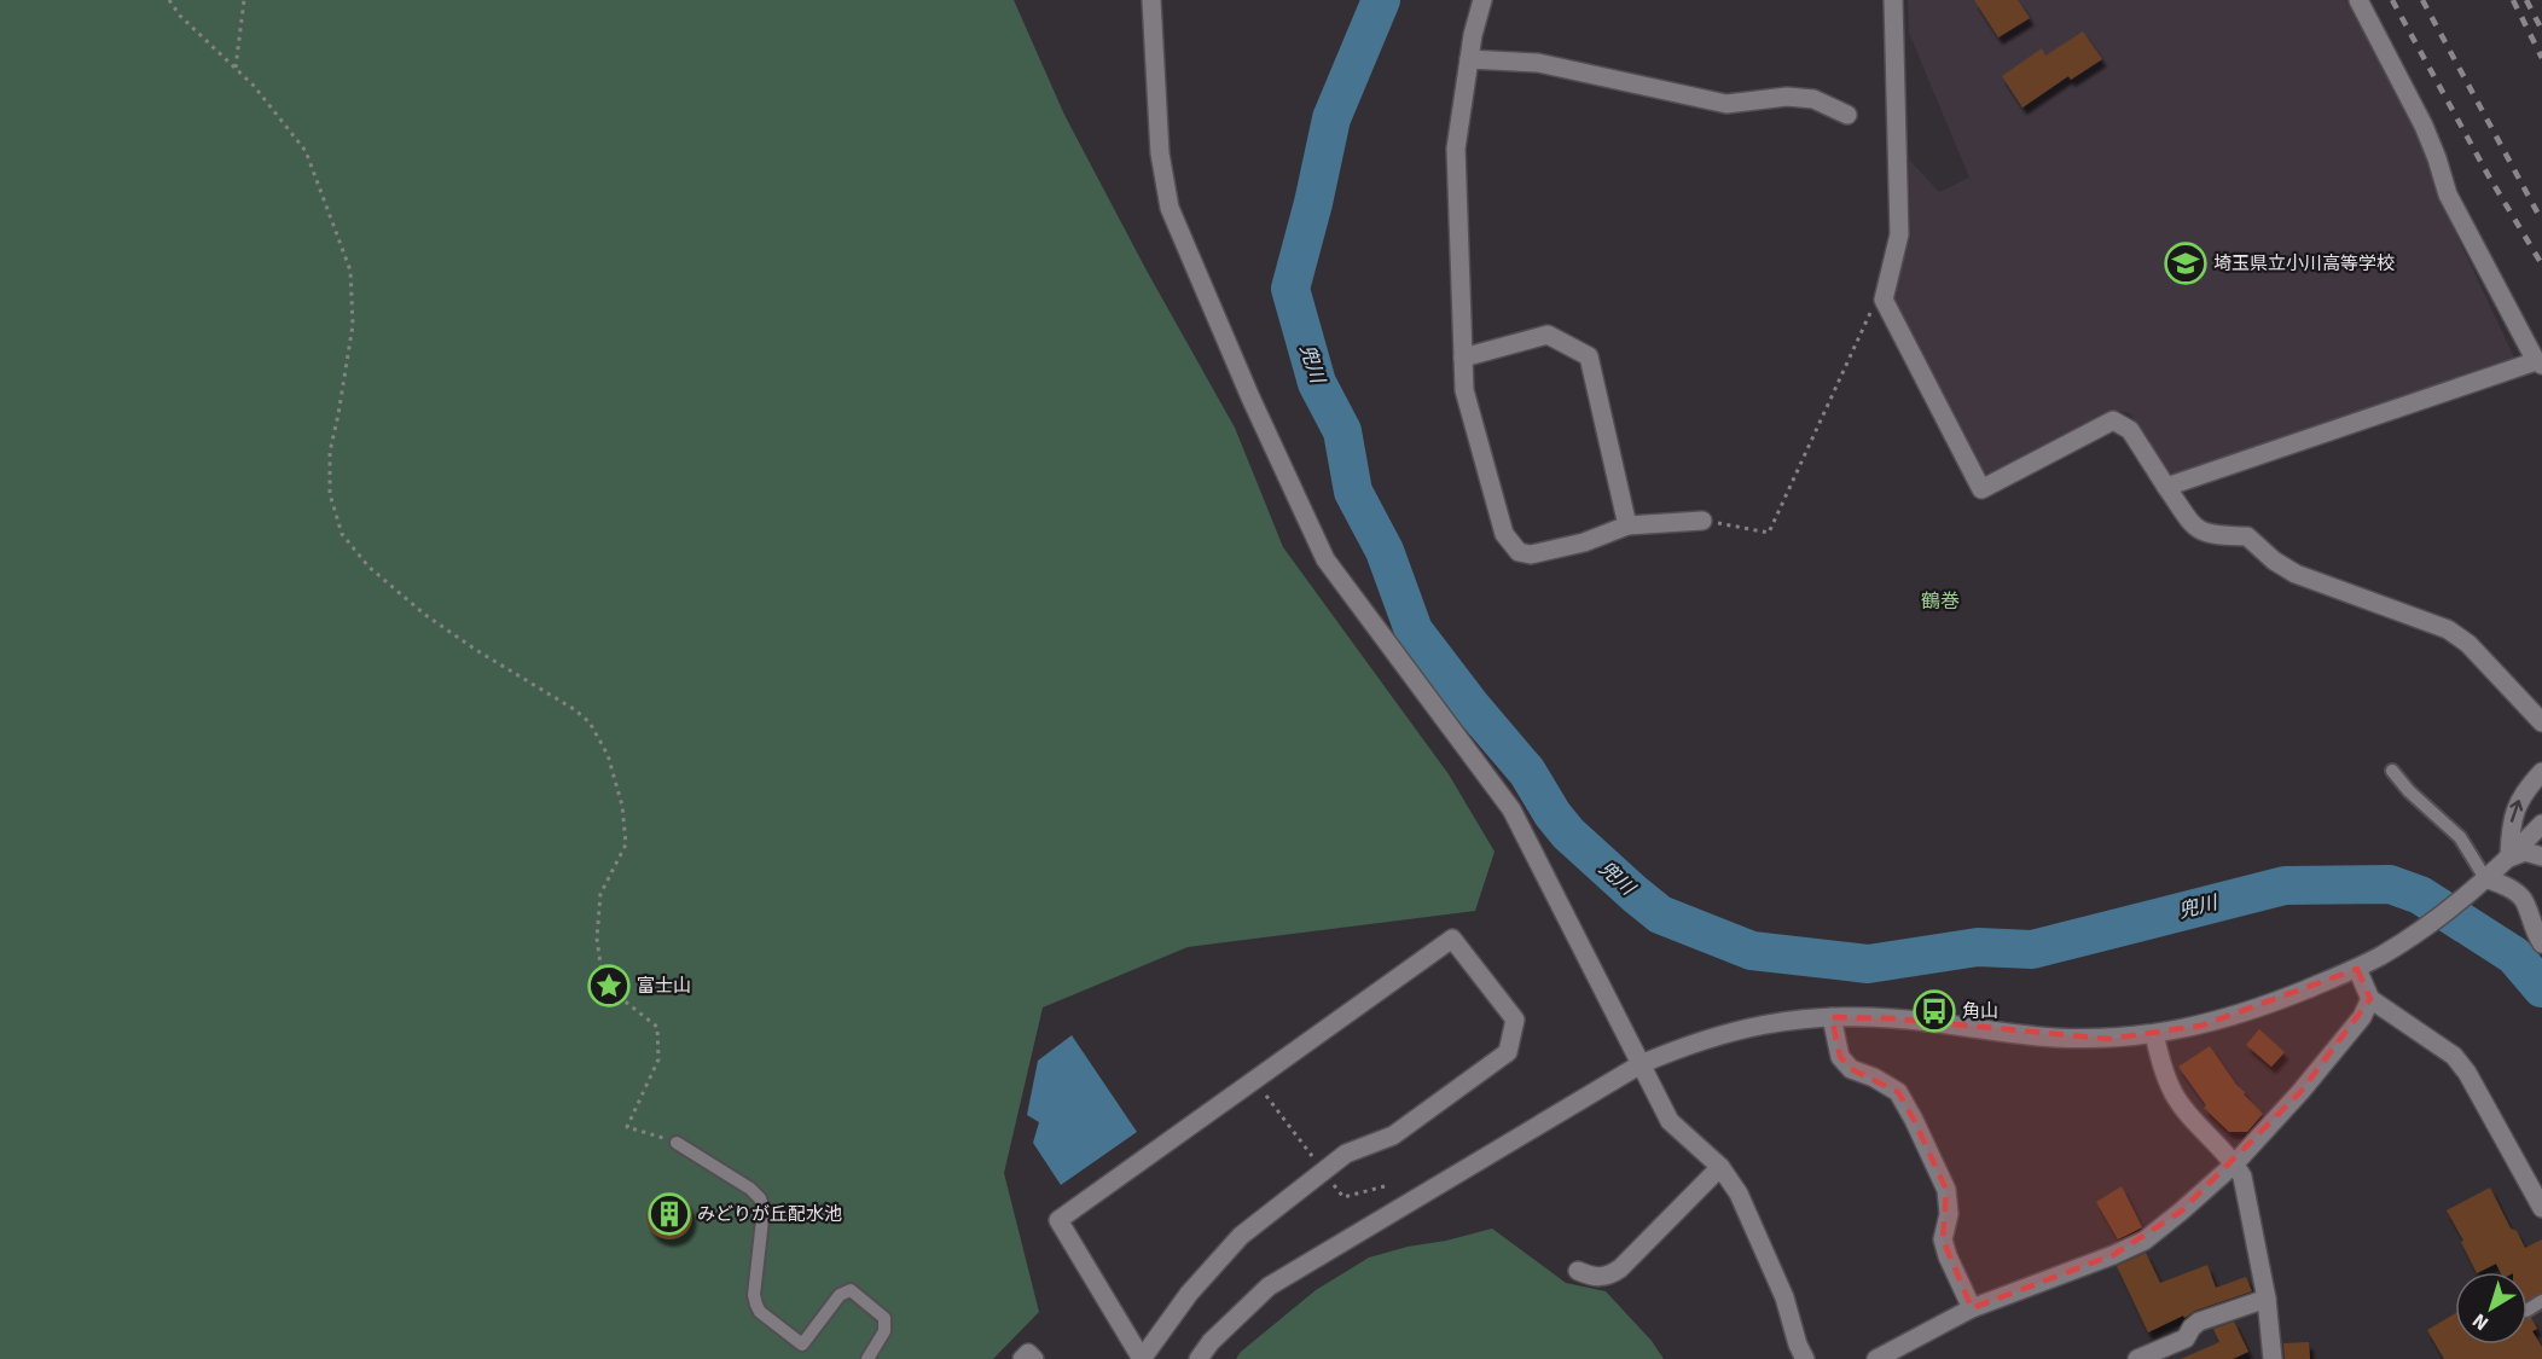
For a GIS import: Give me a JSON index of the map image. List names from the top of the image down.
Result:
{
  "districts": ["鶴巻"],
  "water": ["兜川"],
  "places": {
    "school or university": ["埼玉県立小川高等学校"],
    "place": ["富士山"],
    "bus stop": ["角山"],
    "building": ["みどりが丘配水池"]
  },
  "north": "bottom left"
}
